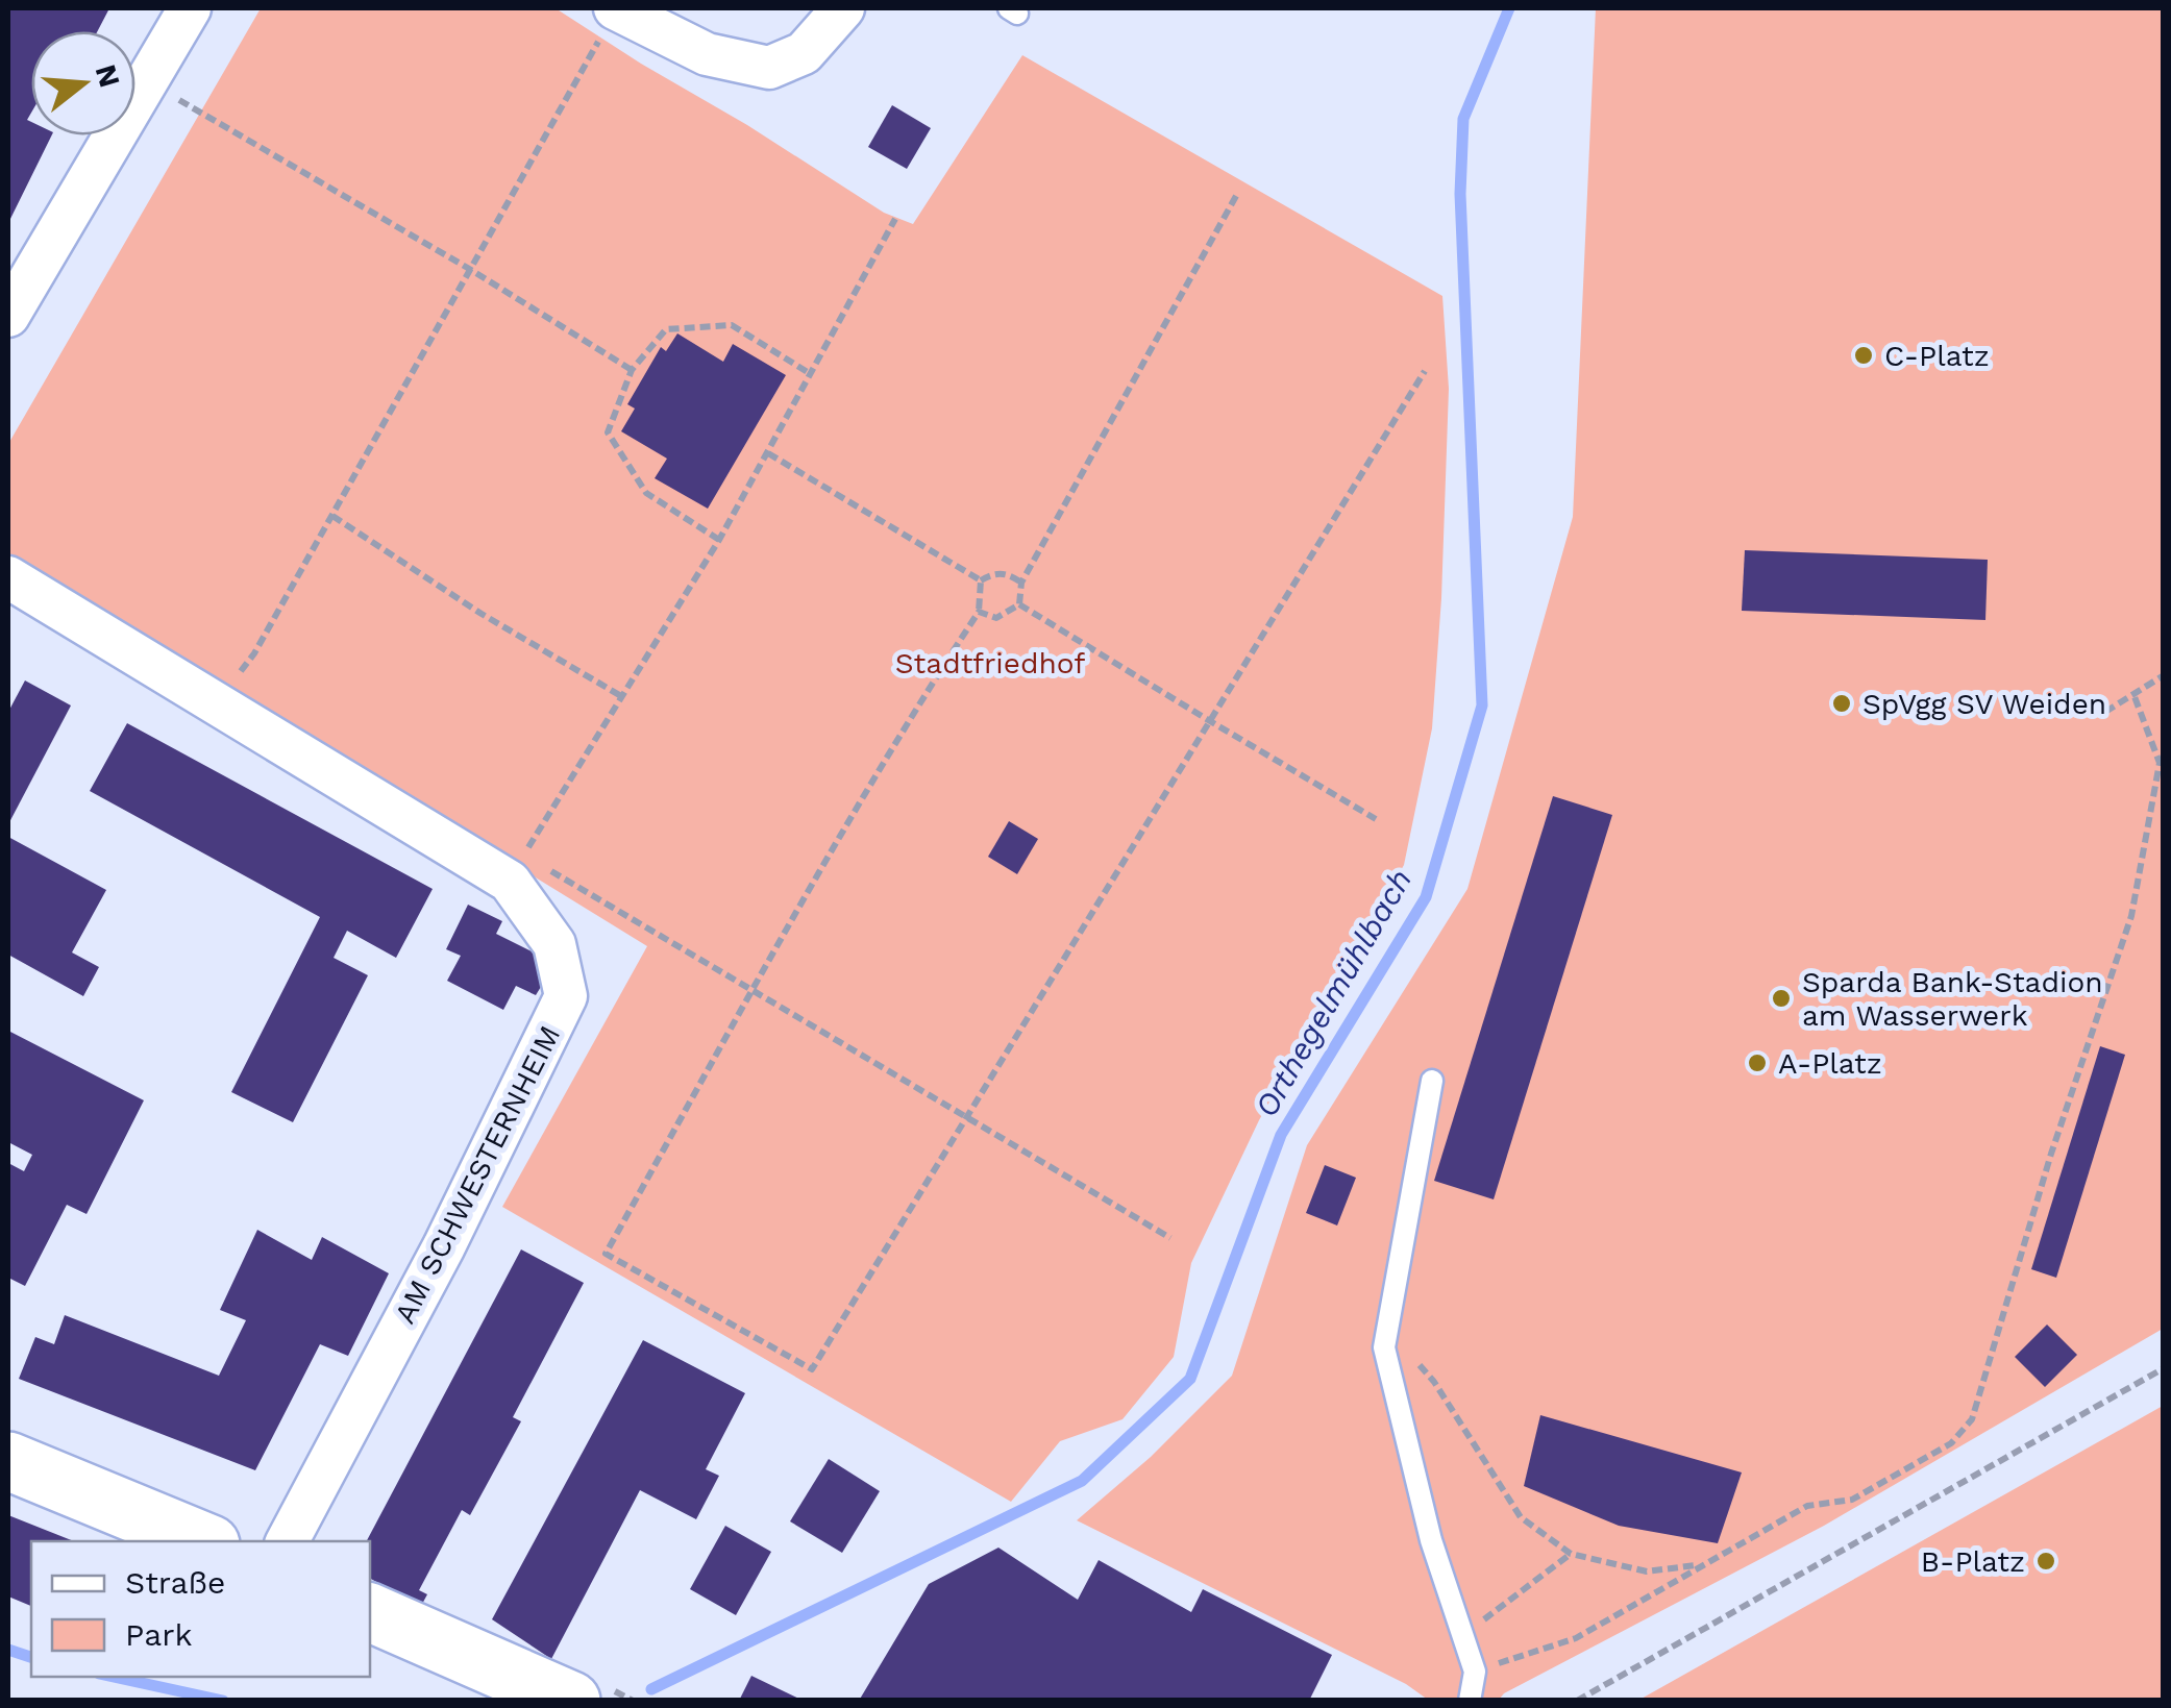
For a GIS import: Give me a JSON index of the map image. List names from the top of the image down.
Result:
{
  "streets": {
    "street": ["AM SCHWESTERNHEIM"]
  },
  "water": ["Orthegelmühlbach"],
  "parks": ["Stadtfriedhof"],
  "places": [
    "C-Platz",
    "SpVgg SV Weiden",
    "Sparda Bank-Stadion am Wasserwerk",
    "A-Platz",
    "B-Platz"
  ],
  "legend": ["Straße", "Park"],
  "north": "right"
}
